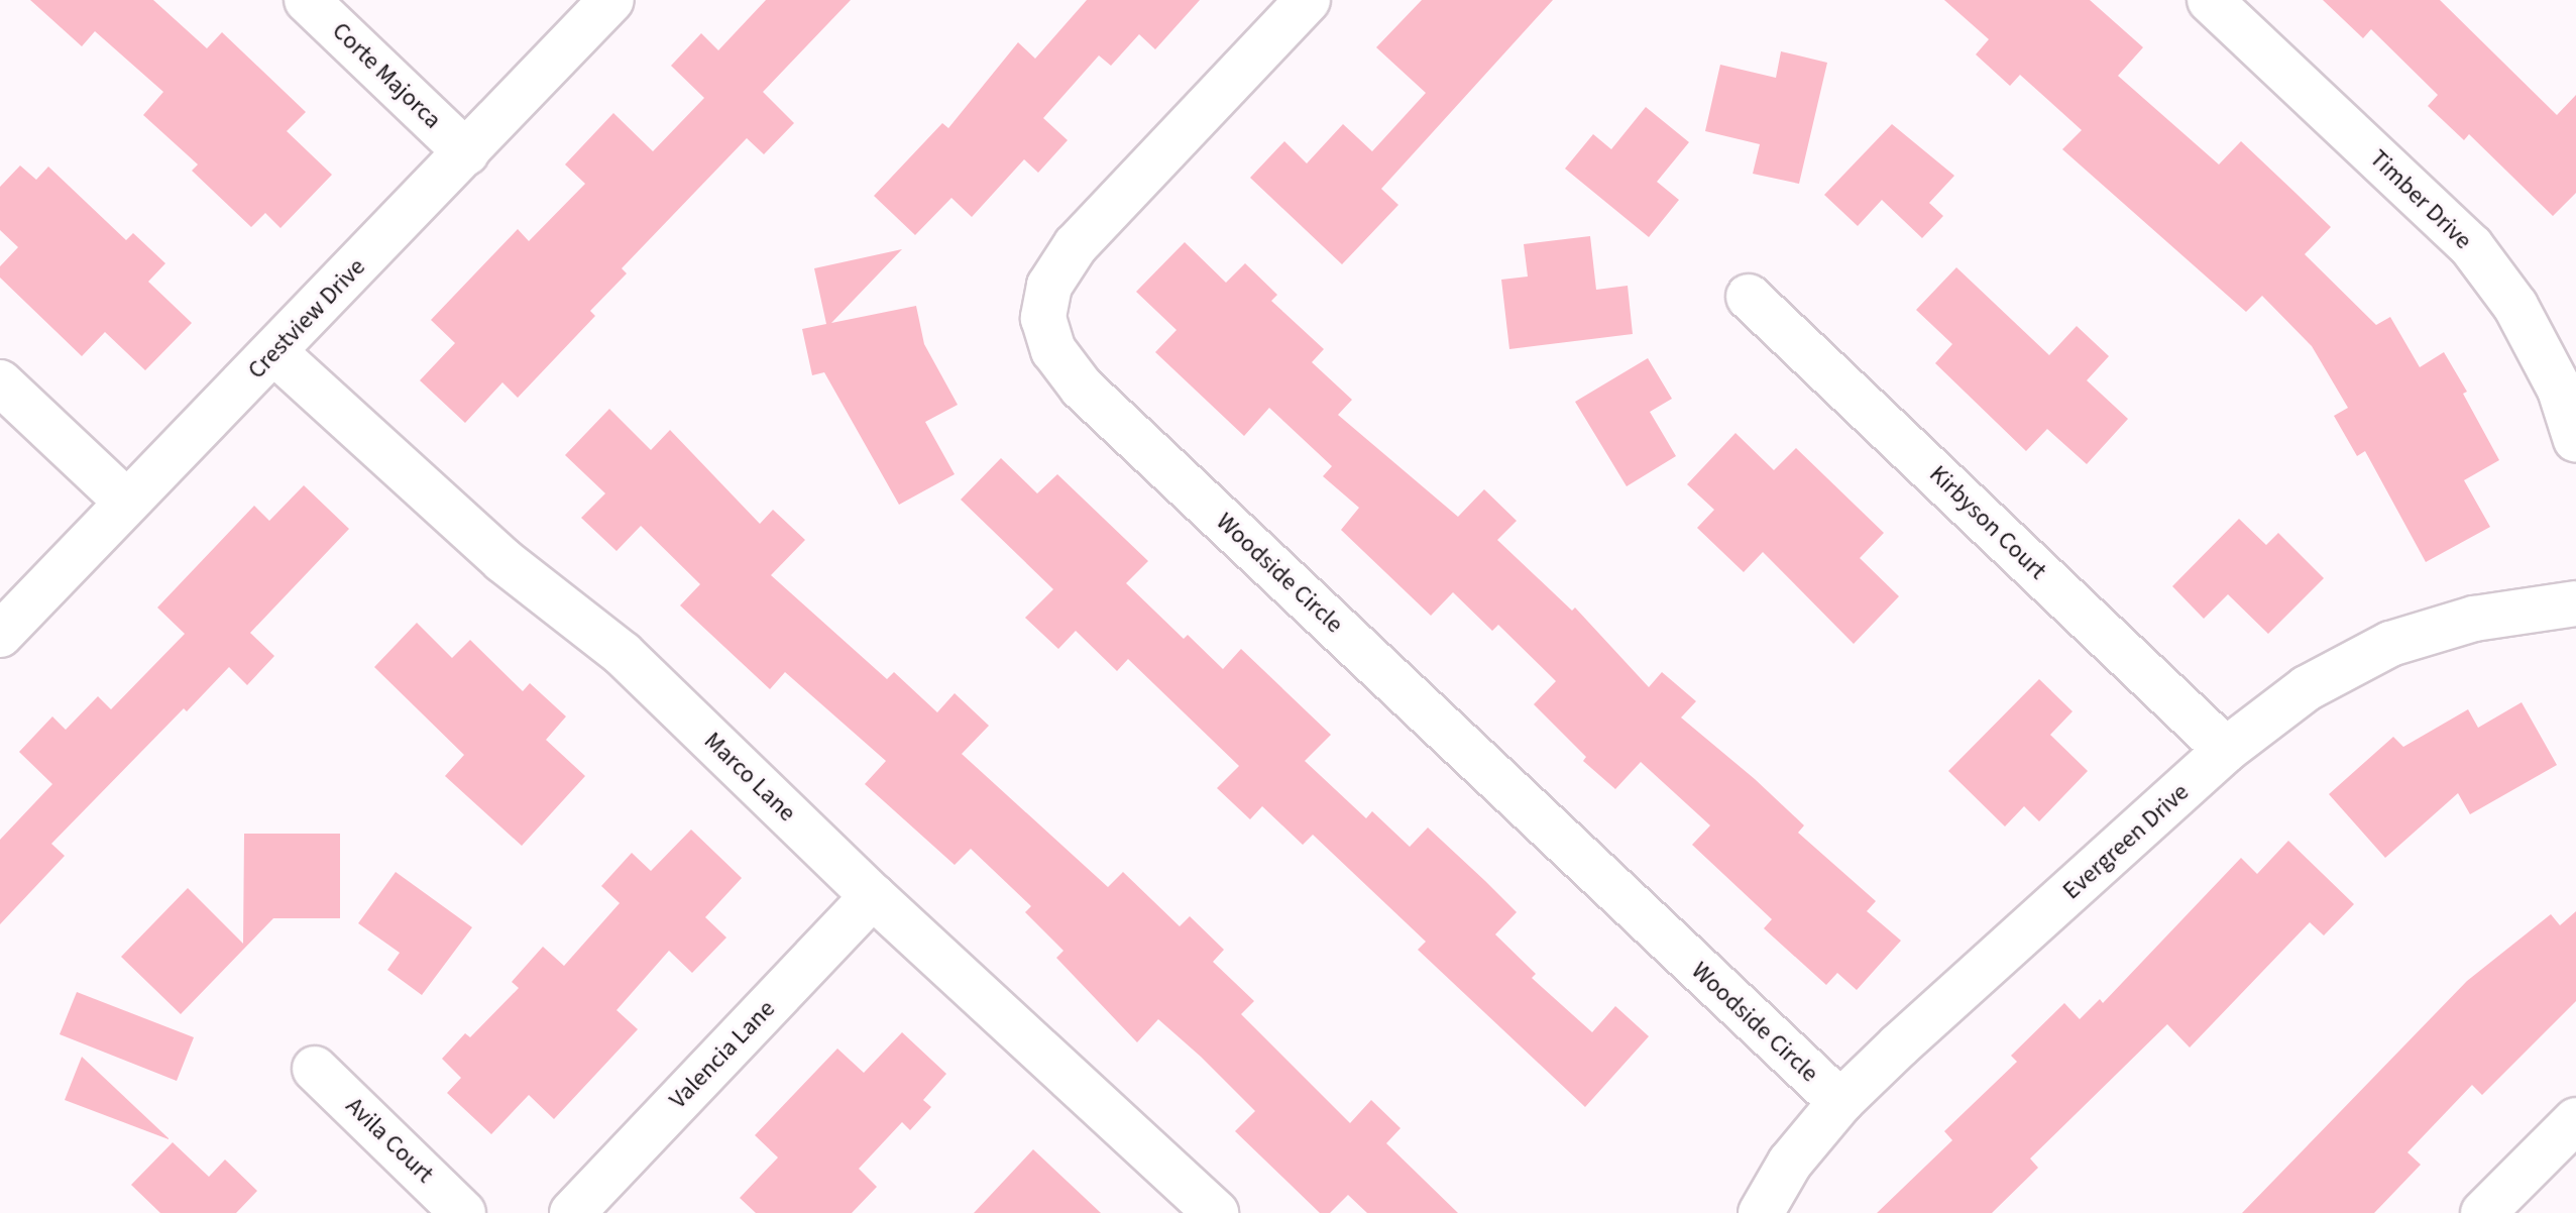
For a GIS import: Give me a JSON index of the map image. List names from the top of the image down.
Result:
{
  "streets": {
    "street": [
      "Corte Majorca",
      "Timber Drive",
      "Crestview Drive",
      "Kirbyson Court",
      "Woodside Circle",
      "Marco Lane",
      "Evergreen Drive",
      "Valencia Lane",
      "Avila Court"
    ]
  },
  "crossings": [
    ["Corte Majorca", "Crestview Drive"],
    ["Crestview Drive", "Marco Lane"],
    ["Kirbyson Court", "Evergreen Drive"],
    ["Woodside Circle", "Evergreen Drive"],
    ["Marco Lane", "Valencia Lane"]
  ]
}
